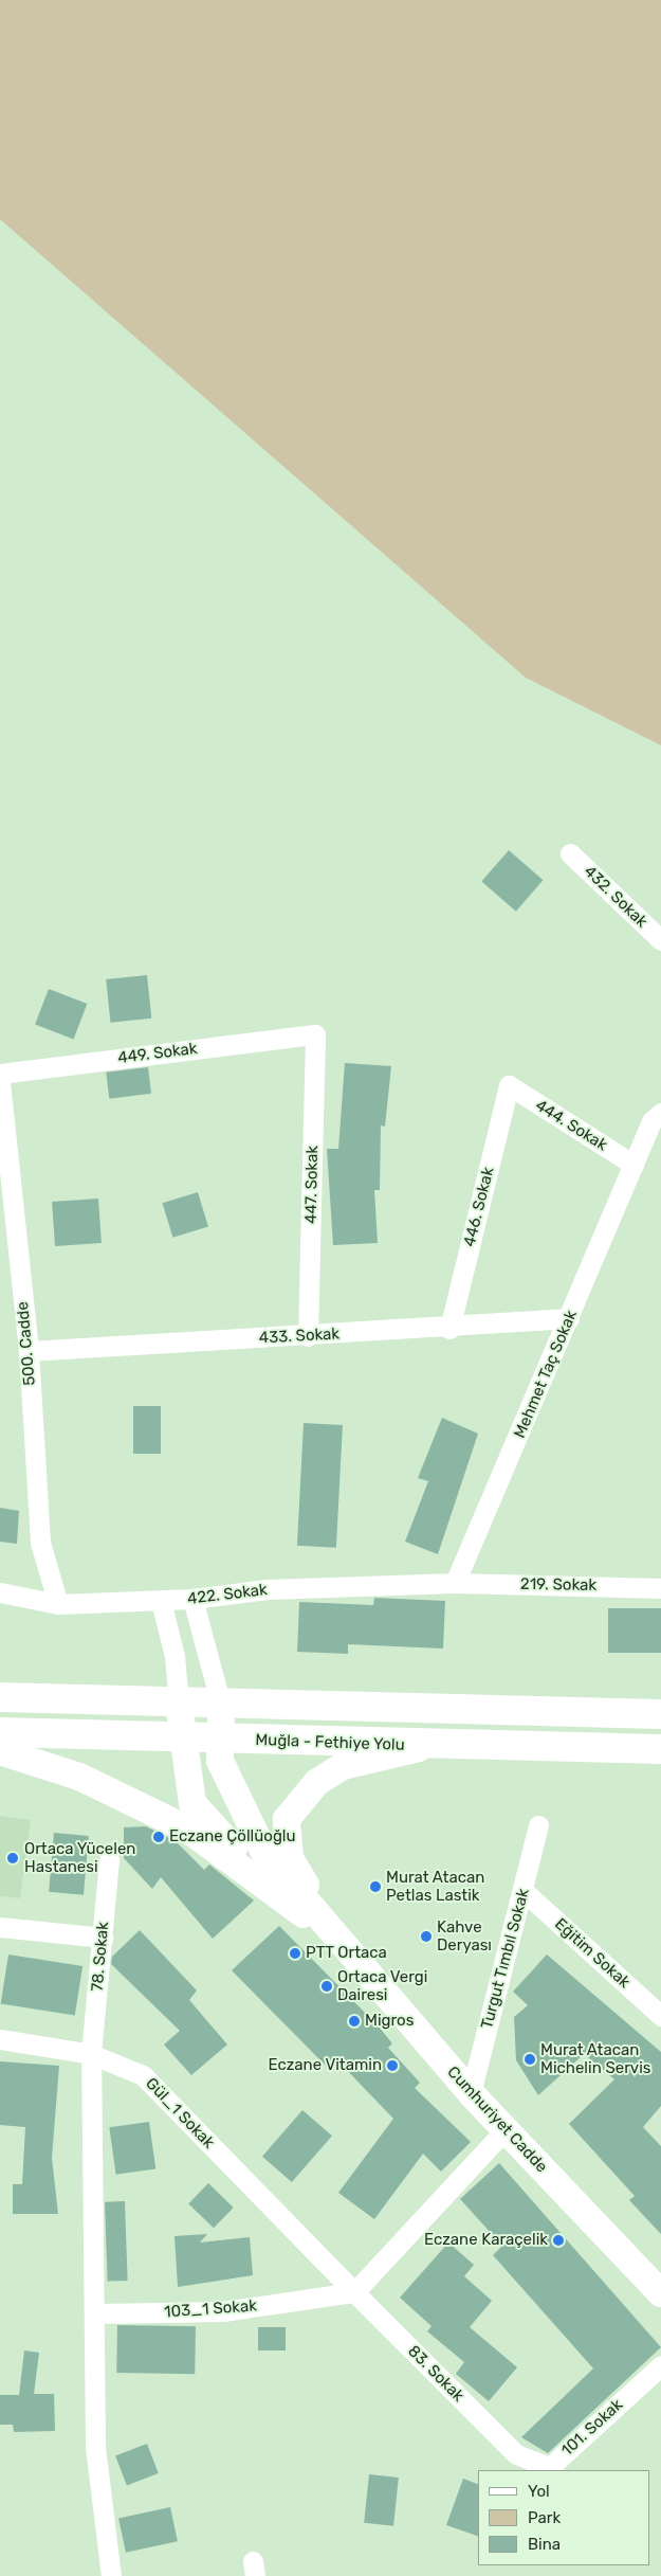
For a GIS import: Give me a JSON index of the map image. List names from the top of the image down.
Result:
{
  "streets": {
    "highway": ["Muğla - Fethiye Yolu"],
    "street": [
      "432. Sokak",
      "449. Sokak",
      "444. Sokak",
      "447. Sokak",
      "446. Sokak",
      "433. Sokak",
      "500. Cadde",
      "Mehmet Taç Sokak",
      "219. Sokak",
      "422. Sokak",
      "Eğitim Sokak",
      "78. Sokak",
      "Turgut Tımbıl Sokak",
      "Gül_1 Sokak",
      "Cumhuriyet Cadde",
      "103_1 Sokak",
      "83. Sokak",
      "101. Sokak"
    ]
  },
  "crossings": [
    ["449. Sokak", "447. Sokak"],
    ["444. Sokak", "446. Sokak"],
    ["444. Sokak", "Mehmet Taç Sokak"],
    ["447. Sokak", "433. Sokak"],
    ["446. Sokak", "433. Sokak"],
    ["433. Sokak", "500. Cadde"],
    ["433. Sokak", "Mehmet Taç Sokak"],
    ["500. Cadde", "422. Sokak"],
    ["Mehmet Taç Sokak", "219. Sokak"],
    ["Mehmet Taç Sokak", "422. Sokak"],
    ["219. Sokak", "422. Sokak"],
    ["Eğitim Sokak", "Turgut Tımbıl Sokak"],
    ["78. Sokak", "Gül_1 Sokak"],
    ["Turgut Tımbıl Sokak", "Cumhuriyet Cadde"],
    ["Gül_1 Sokak", "103_1 Sokak"],
    ["Gül_1 Sokak", "83. Sokak"],
    ["103_1 Sokak", "83. Sokak"],
    ["83. Sokak", "101. Sokak"]
  ],
  "places": [
    "Eczane Çöllüoğlu",
    "Ortaca Yücelen Hastanesi",
    "Murat Atacan Petlas Lastik",
    "Kahve Deryası",
    "PTT Ortaca",
    "Ortaca Vergi Dairesi",
    "Migros",
    "Murat Atacan Michelin Servis",
    "Eczane Vitamin",
    "Eczane Karaçelik"
  ],
  "legend": ["Yol", "Park", "Bina"]
}
